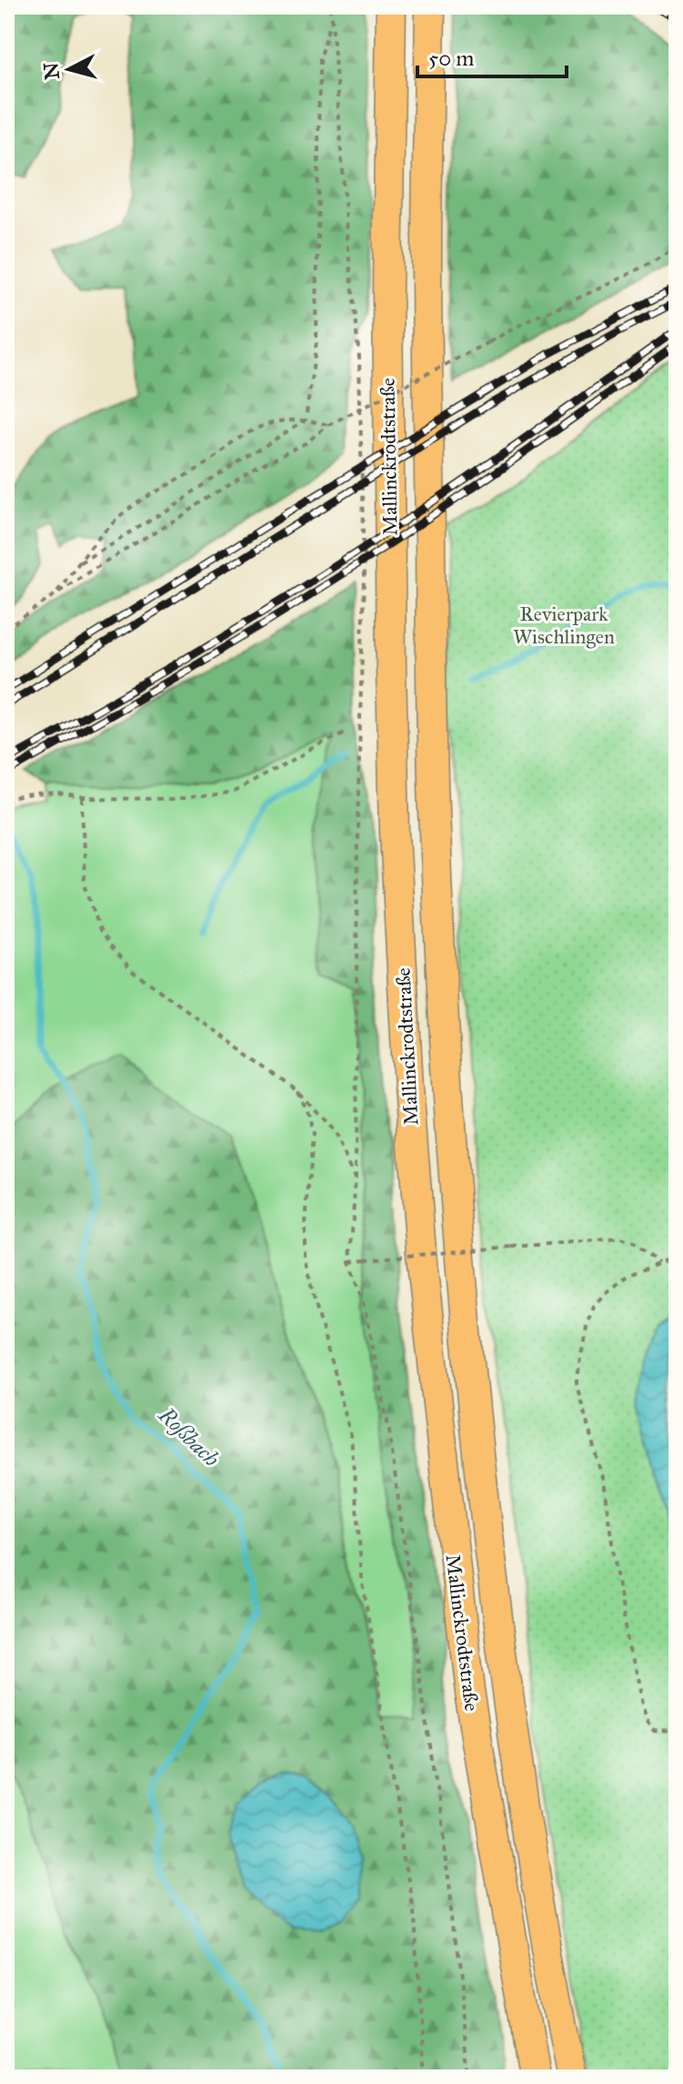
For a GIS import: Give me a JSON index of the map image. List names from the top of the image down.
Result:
{
  "streets": {
    "highway": ["Mallinckrodtstraße"]
  },
  "water": ["Roßbach"],
  "parks": ["Revierpark Wischlingen"],
  "scale_bar": "50 m",
  "north": "left"
}
